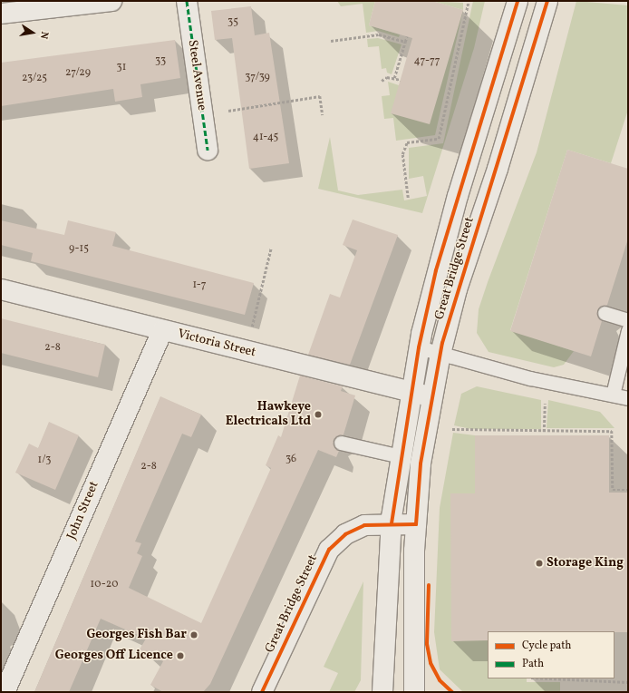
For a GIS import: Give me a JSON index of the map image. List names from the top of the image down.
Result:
{
  "streets": {
    "street": [
      "Steel Avenue",
      "Great Bridge Street",
      "Victoria Street",
      "John Street"
    ]
  },
  "crossings": [
    ["Great Bridge Street", "Victoria Street"],
    ["Victoria Street", "John Street"]
  ],
  "places": [
    "Hawkeye Electricals Ltd",
    "Storage King",
    "Georges Fish Bar",
    "Georges Off Licence"
  ],
  "house_numbers": [
    "35",
    "33",
    "47-77",
    "31",
    "27/29",
    "37/39",
    "23/25",
    "41-45",
    "9-15",
    "1-7",
    "2-8",
    "36",
    "1/3",
    "2-8",
    "10-20"
  ],
  "legend": ["Cycle path", "Path"],
  "north": "right"
}
